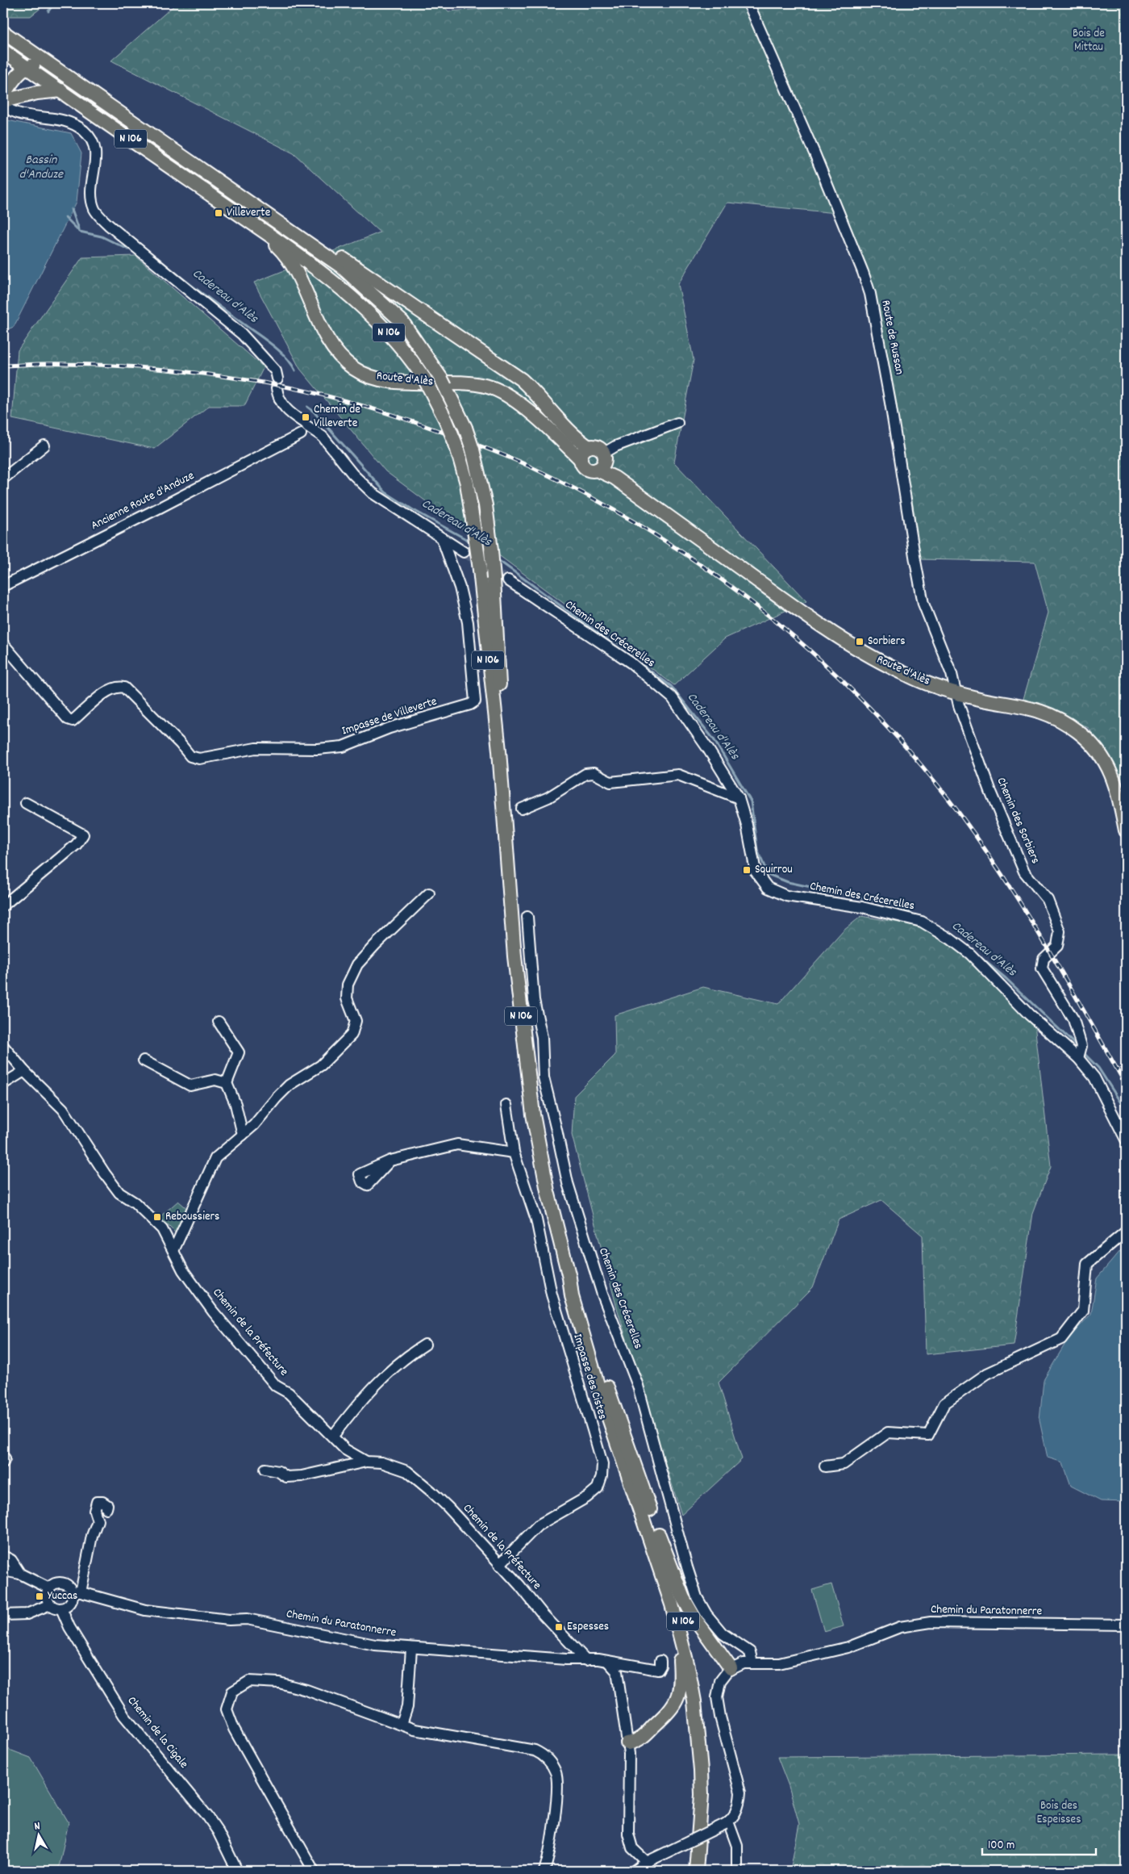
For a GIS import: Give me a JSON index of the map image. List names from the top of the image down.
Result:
{
  "streets": {
    "main road": ["N 106", "Route d'Alès"],
    "street": [
      "Route de Russan",
      "Ancienne Route d'Anduze",
      "Chemin des Crécerelles",
      "Impasse de Villeverte",
      "Chemin des Sorbiers",
      "Chemin de la Préfecture",
      "Impasse des Cistes",
      "Chemin du Paratonnerre",
      "Chemin de la Cigale"
    ]
  },
  "crossings": [
    ["N 106", "Route d'Alès"],
    ["Route de Russan", "Route d'Alès"],
    ["Route de Russan", "Chemin des Sorbiers"],
    ["Route d'Alès", "Chemin des Sorbiers"],
    ["Chemin des Crécerelles", "Chemin des Sorbiers"],
    ["Chemin des Crécerelles", "Chemin du Paratonnerre"],
    ["Chemin de la Préfecture", "Impasse des Cistes"],
    ["Chemin de la Préfecture", "Chemin du Paratonnerre"],
    ["Chemin du Paratonnerre", "Chemin de la Cigale"]
  ],
  "water": ["Bassin d'Anduze", "Cadereau d'Alès"],
  "parks": ["Bois de Mittau", "Bois des Espeisses"],
  "places": {
    "transit": [
      "Villeverte",
      "Chemin de Villeverte",
      "Sorbiers",
      "Squirrou",
      "Reboussiers",
      "Yuccas",
      "Espesses"
    ]
  },
  "scale_bar": "100 m",
  "north": "top"
}
